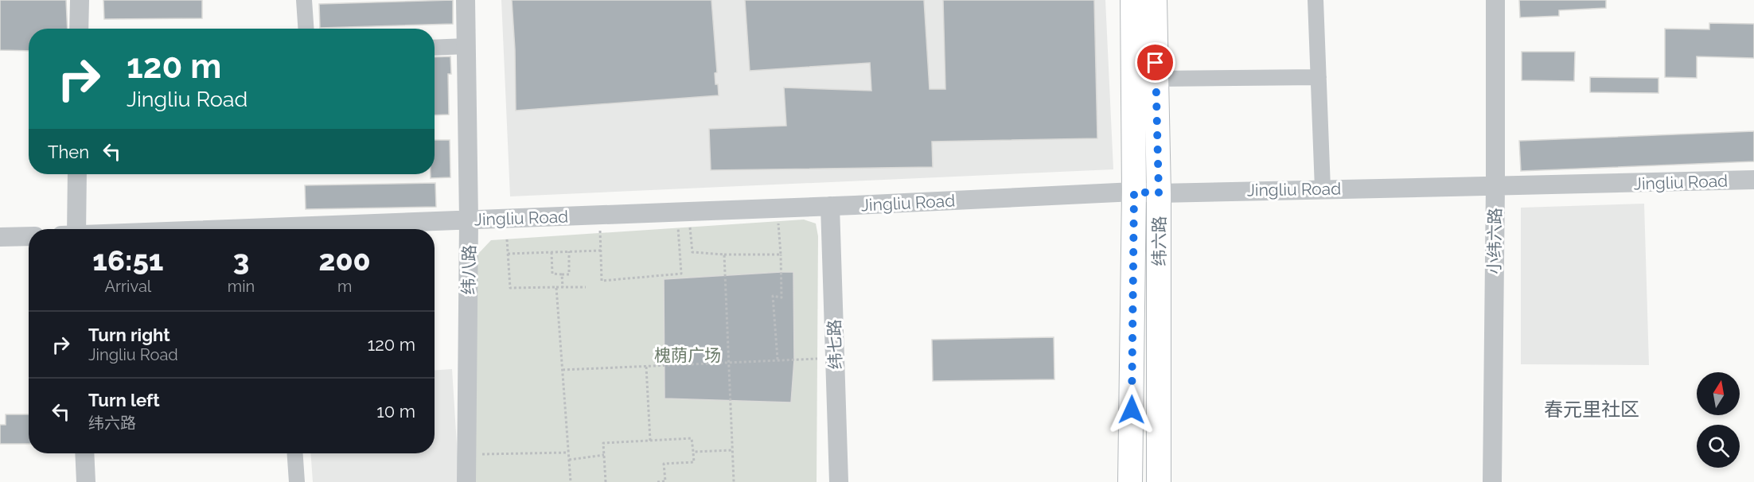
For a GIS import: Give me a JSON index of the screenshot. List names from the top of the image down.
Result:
{
  "streets": {
    "main road": ["纬六路"],
    "street": [
      "Jingliu Road",
      "小纬六路",
      "纬八路",
      "纬七路"
    ]
  },
  "crossings": [
    ["Jingliu Road", "纬六路"],
    ["Jingliu Road", "小纬六路"],
    ["Jingliu Road", "纬八路"],
    ["Jingliu Road", "纬七路"]
  ],
  "districts": ["春元里社区"],
  "parks": ["槐荫广场"],
  "north": "top",
  "page": {
    "turn": ["120 m", "Jingliu Road"],
    "then": "Then",
    "eta": [
      "16:51",
      "Arrival",
      "3",
      "min",
      "200",
      "m"
    ],
    "list": [
      {
        "name": "Turn right",
        "note": "Jingliu Road",
        "value": "120 m"
      },
      {
        "name": "Turn left",
        "note": "纬六路",
        "value": "10 m"
      }
    ]
  }
}
